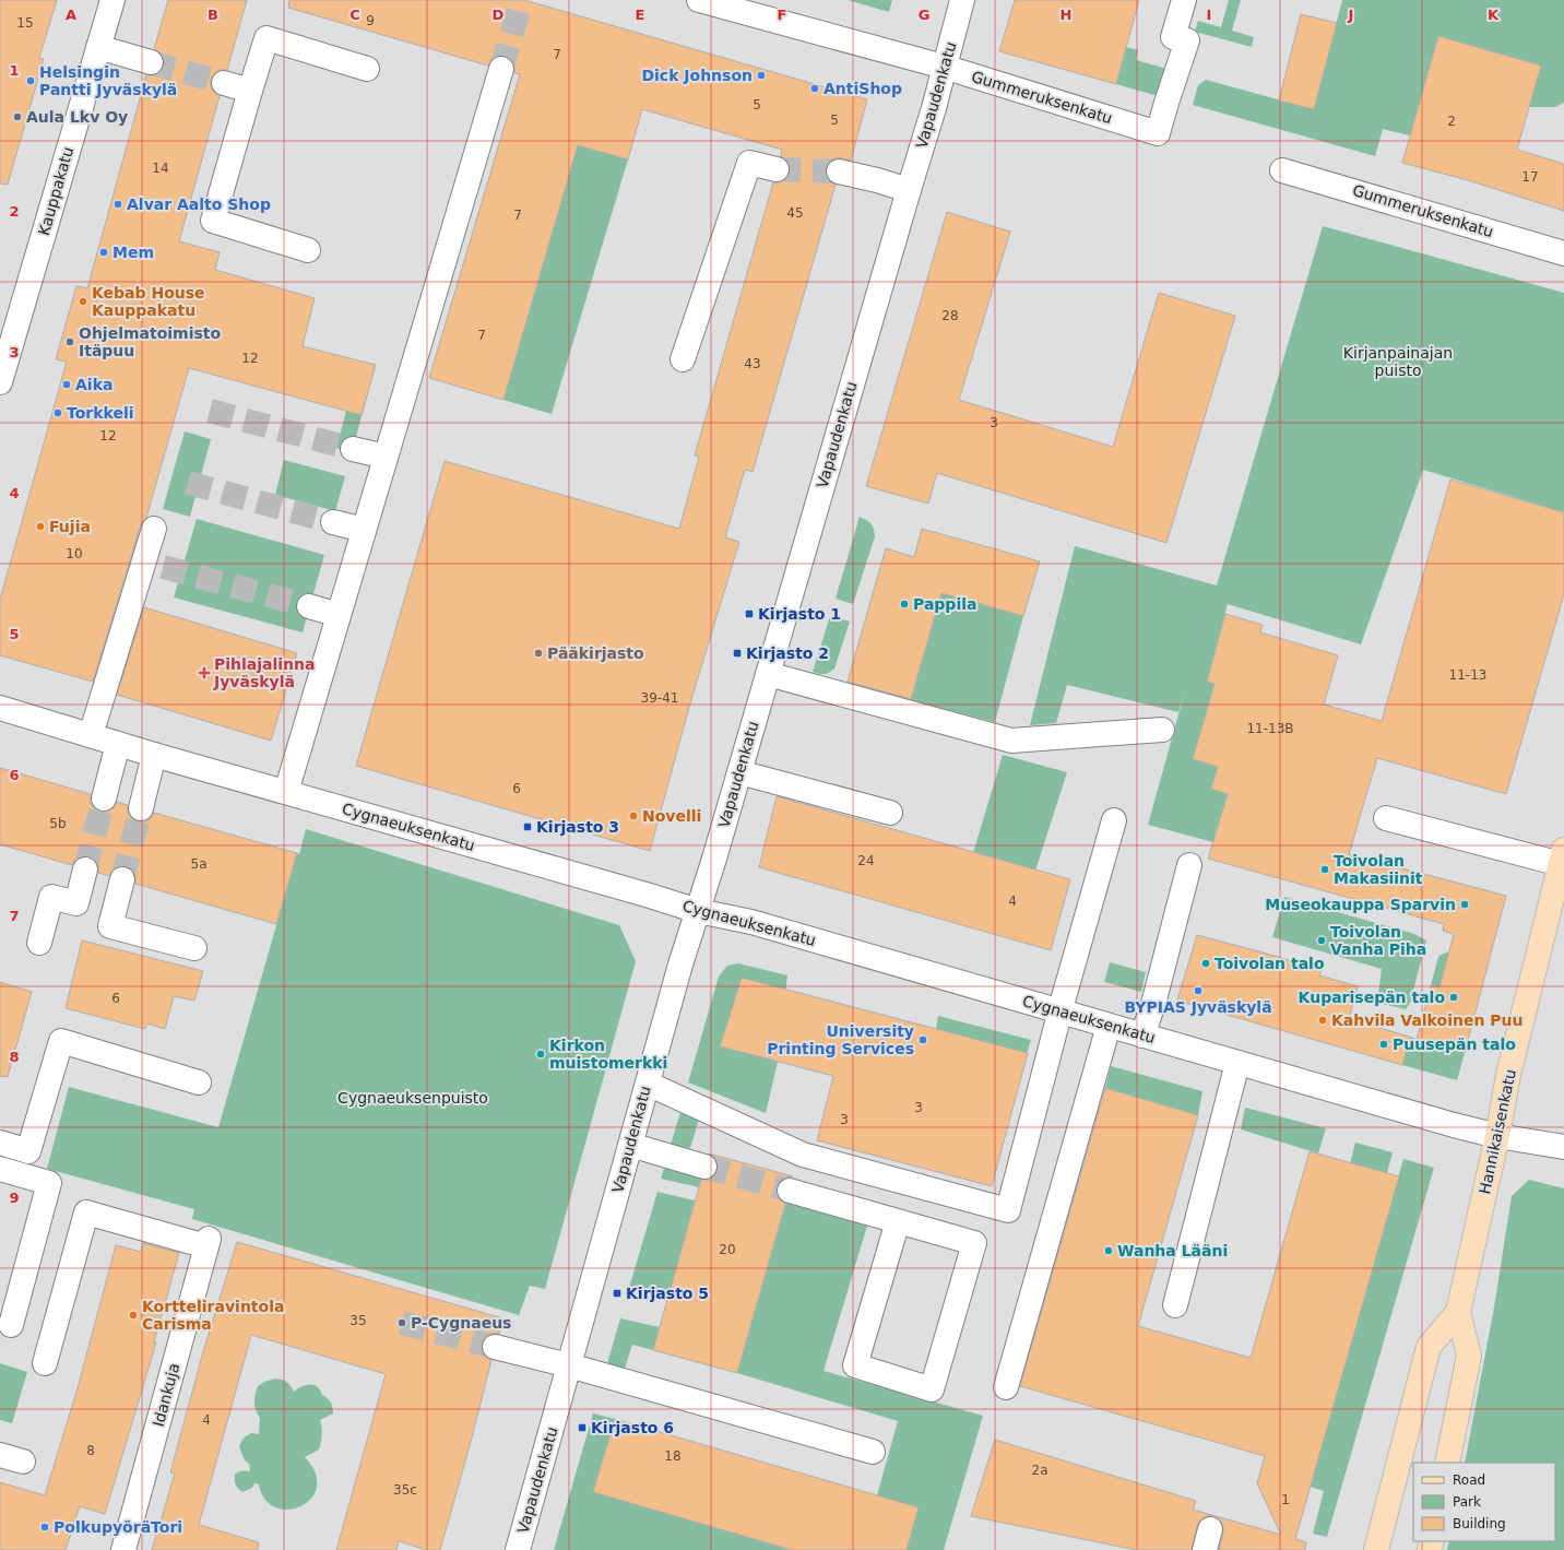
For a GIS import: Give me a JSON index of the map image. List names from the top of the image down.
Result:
{
  "streets": {
    "main road": ["Hannikaisenkatu"],
    "street": [
      "Vapaudenkatu",
      "Gummeruksenkatu",
      "Kauppakatu",
      "Cygnaeuksenkatu",
      "Idankuja"
    ]
  },
  "crossings": [
    ["Vapaudenkatu", "Gummeruksenkatu"],
    ["Vapaudenkatu", "Cygnaeuksenkatu"],
    ["Cygnaeuksenkatu", "Hannikaisenkatu"]
  ],
  "parks": ["Kirjanpainajan puisto", "Cygnaeuksenpuisto"],
  "places": {
    "other": [
      "Dick Johnson",
      "Helsingin Pantti Jyväskylä",
      "AntiShop",
      "Aula Lkv Oy",
      "Alvar Aalto Shop",
      "Mem",
      "Kebab House Kauppakatu",
      "Ohjelmatoimisto Itäpuu",
      "Aika",
      "Torkkeli",
      "Fujia",
      "Pappila",
      "Pääkirjasto",
      "Novelli",
      "Toivolan Makasiinit",
      "Museokauppa Sparvin",
      "Toivolan Vanha Piha",
      "Toivolan talo",
      "BYPIAS Jyväskylä",
      "Kuparisepän talo",
      "Kahvila Valkoinen Puu",
      "University Printing Services",
      "Puusepän talo",
      "Kirkon muistomerkki",
      "Wanha Lääni",
      "Kortteliravintola Carisma",
      "P-Cygnaeus",
      "PolkupyöräTori"
    ],
    "transit": [
      "Kirjasto 1",
      "Kirjasto 2",
      "Kirjasto 3",
      "Kirjasto 5",
      "Kirjasto 6"
    ],
    "health": ["Pihlajalinna Jyväskylä"]
  },
  "house_numbers": [
    "9",
    "15",
    "7",
    "5",
    "5",
    "2",
    "14",
    "17",
    "45",
    "7",
    "28",
    "7",
    "12",
    "43",
    "3",
    "12",
    "10",
    "11-13",
    "39-41",
    "11-13B",
    "6",
    "5b",
    "24",
    "5a",
    "4",
    "6",
    "3",
    "3",
    "20",
    "35",
    "4",
    "8",
    "18",
    "2a",
    "35c",
    "1"
  ],
  "legend": ["Road", "Park", "Building"],
  "grid": {
    "columns": [
      "A",
      "B",
      "C",
      "D",
      "E",
      "F",
      "G",
      "H",
      "I",
      "J",
      "K"
    ],
    "rows": [
      "1",
      "2",
      "3",
      "4",
      "5",
      "6",
      "7",
      "8",
      "9"
    ]
  }
}
